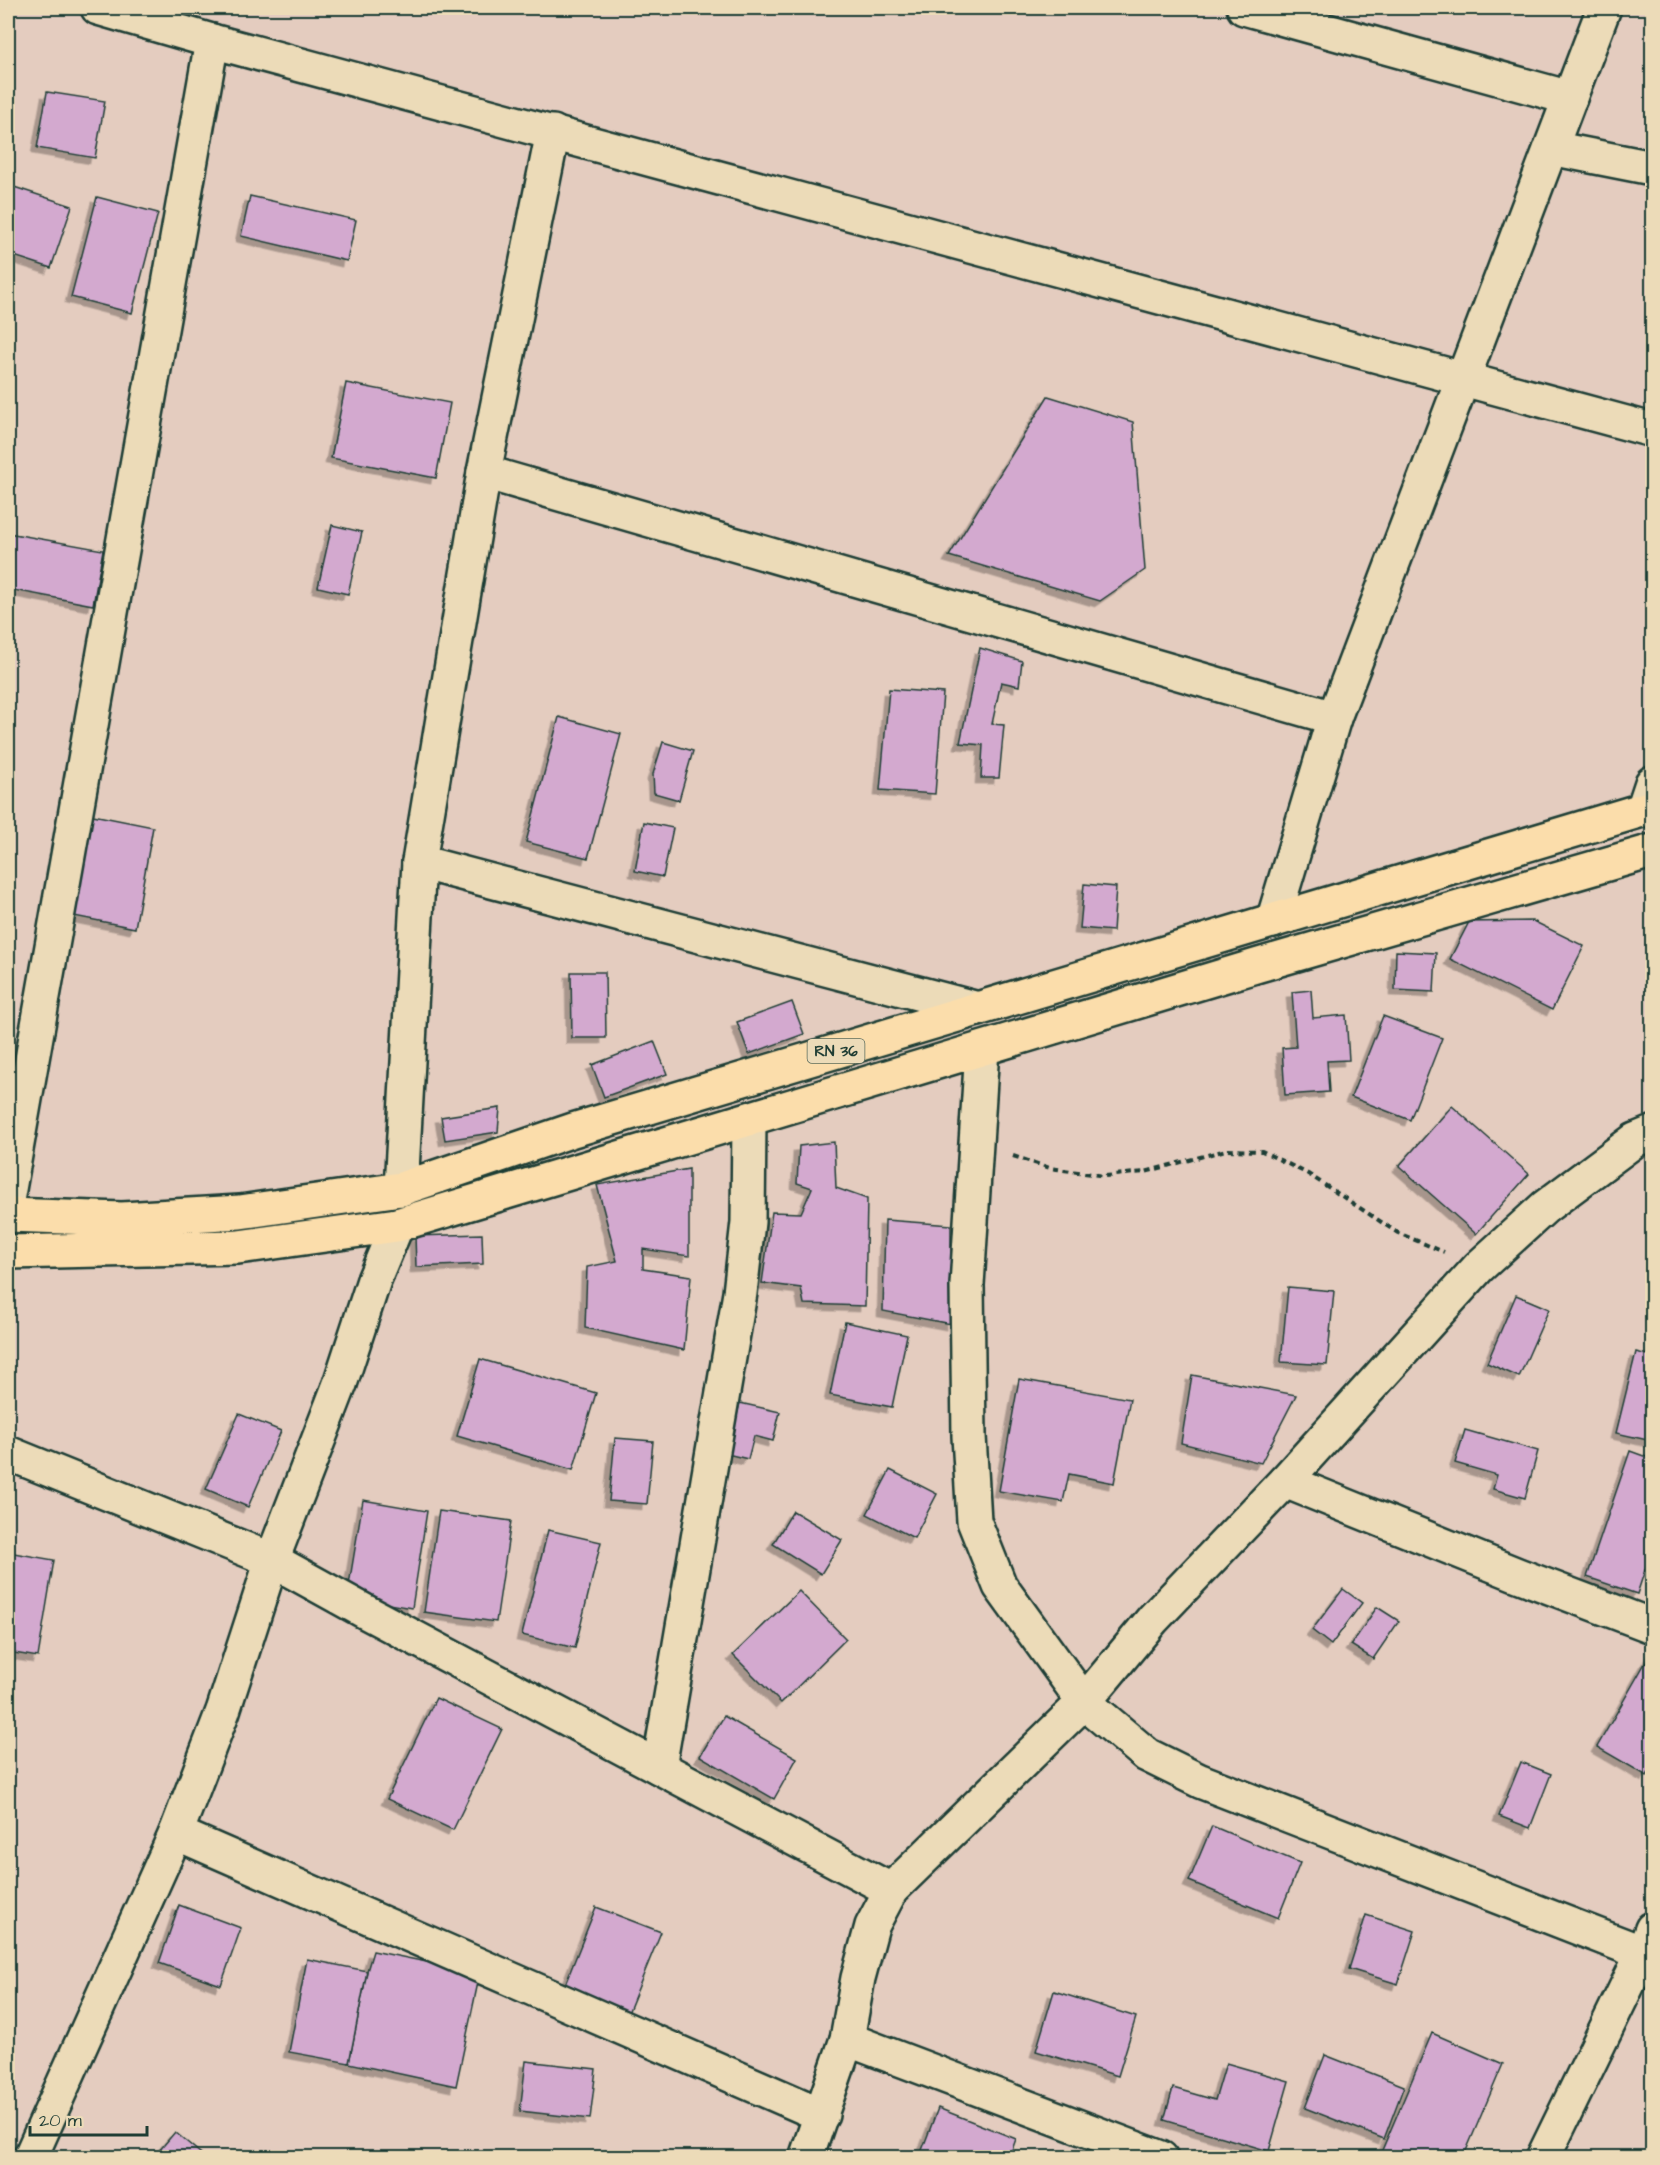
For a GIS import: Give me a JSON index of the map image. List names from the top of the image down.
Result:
{
  "streets": {
    "main road": ["RN 36"]
  },
  "scale_bar": "20 m"
}
